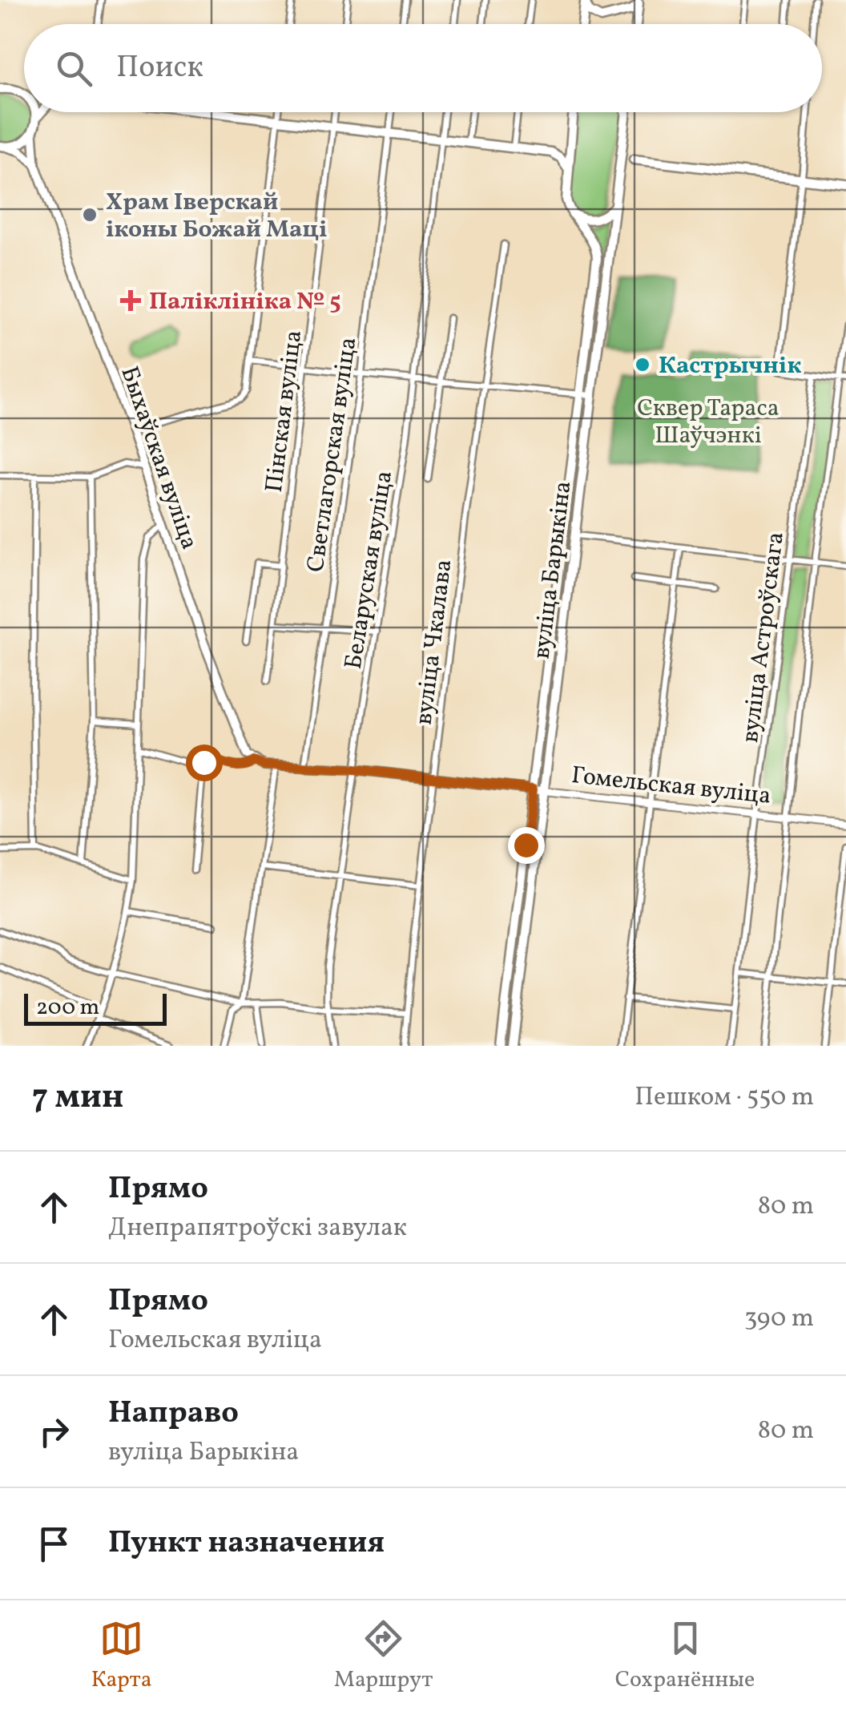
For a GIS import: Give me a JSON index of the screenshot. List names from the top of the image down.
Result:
{
  "streets": {
    "main road": ["Быхаўская вуліца", "вуліца Барыкіна", "Гомельская вуліца"],
    "street": [
      "Пінская вуліца",
      "Светлагорская вуліца",
      "Беларуская вуліца",
      "вуліца Астроўскага",
      "вуліца Чкалава"
    ]
  },
  "crossings": [
    ["Светлагорская вуліца", "Гомельская вуліца"],
    ["Быхаўская вуліца", "Гомельская вуліца"],
    ["Беларуская вуліца", "Гомельская вуліца"],
    ["вуліца Барыкіна", "Гомельская вуліца"],
    ["вуліца Астроўскага", "Гомельская вуліца"],
    ["вуліца Чкалава", "Гомельская вуліца"]
  ],
  "parks": ["Сквер Тараса Шаўчэнкі"],
  "places": {
    "other": ["Храм Іверскай іконы Божай Маці", "Кастрычнік"],
    "health": ["Паліклініка № 5"]
  },
  "scale_bar": "200 m",
  "page": {
    "search": "Поиск",
    "scale": "200 m",
    "heading": ["7 мин", "Пешком · 550 m"],
    "list": [
      ["Прямо", "Днепрапятроўскі завулак", "80 m"],
      ["Прямо", "Гомельская вуліца", "390 m"],
      ["Направо", "вуліца Барыкіна", "80 m"],
      "Пункт назначения"
    ],
    "nav": ["Карта", "Маршрут", "Сохранённые"]
  }
}
